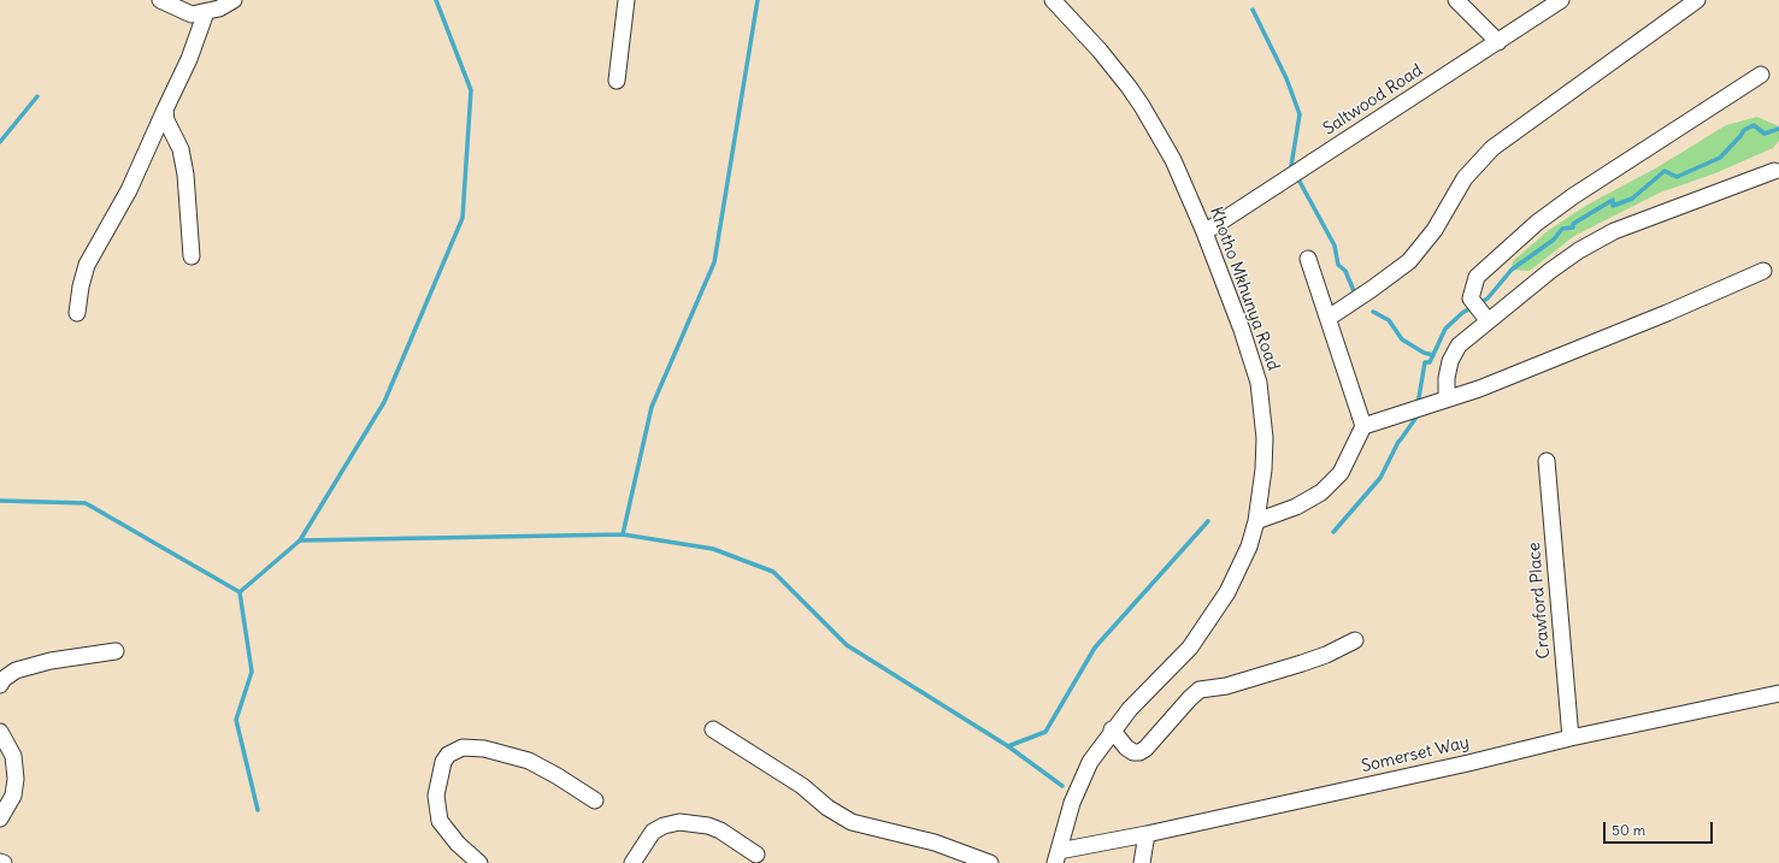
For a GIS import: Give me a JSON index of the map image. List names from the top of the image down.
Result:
{
  "streets": {
    "street": [
      "Saltwood Road",
      "Khotho Mkhunya Road",
      "Crawford Place",
      "Somerset Way"
    ]
  },
  "crossings": [
    ["Saltwood Road", "Khotho Mkhunya Road"],
    ["Khotho Mkhunya Road", "Somerset Way"],
    ["Crawford Place", "Somerset Way"]
  ],
  "scale_bar": "50 m"
}
